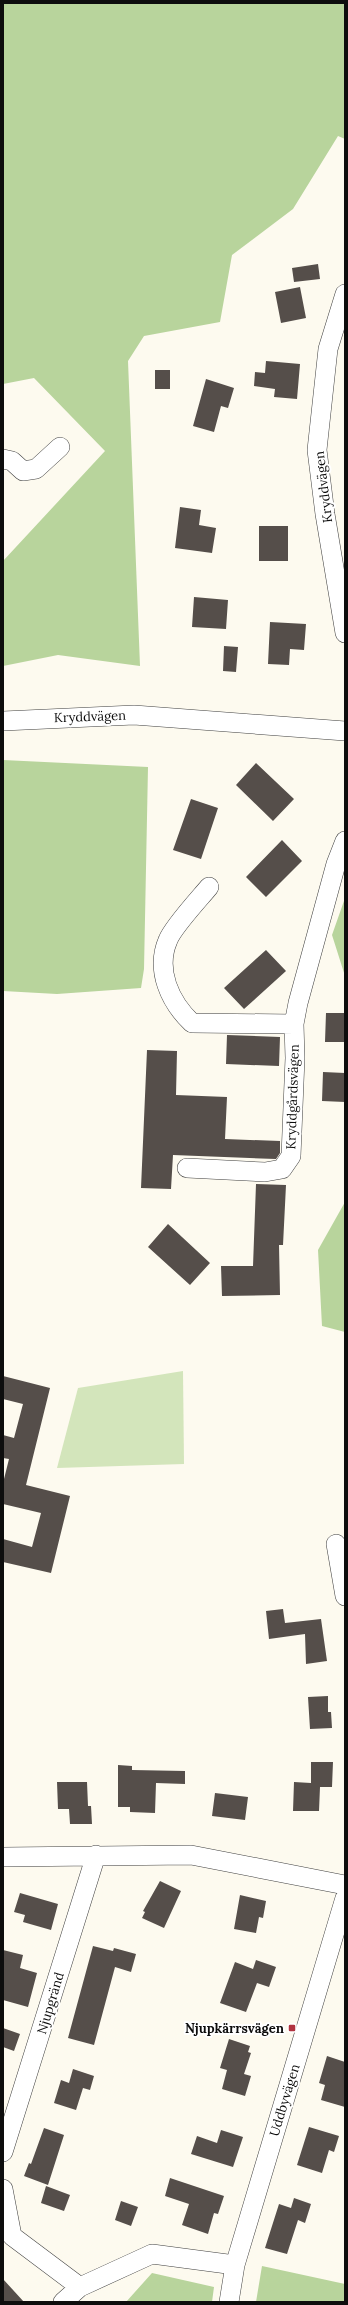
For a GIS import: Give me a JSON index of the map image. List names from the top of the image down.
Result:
{
  "streets": {
    "street": [
      "Kryddvägen",
      "Kryddgårdsvägen",
      "Njupgränd",
      "Uddbyvägen"
    ]
  },
  "places": {
    "transit": ["Njupkärrsvägen"]
  }
}
